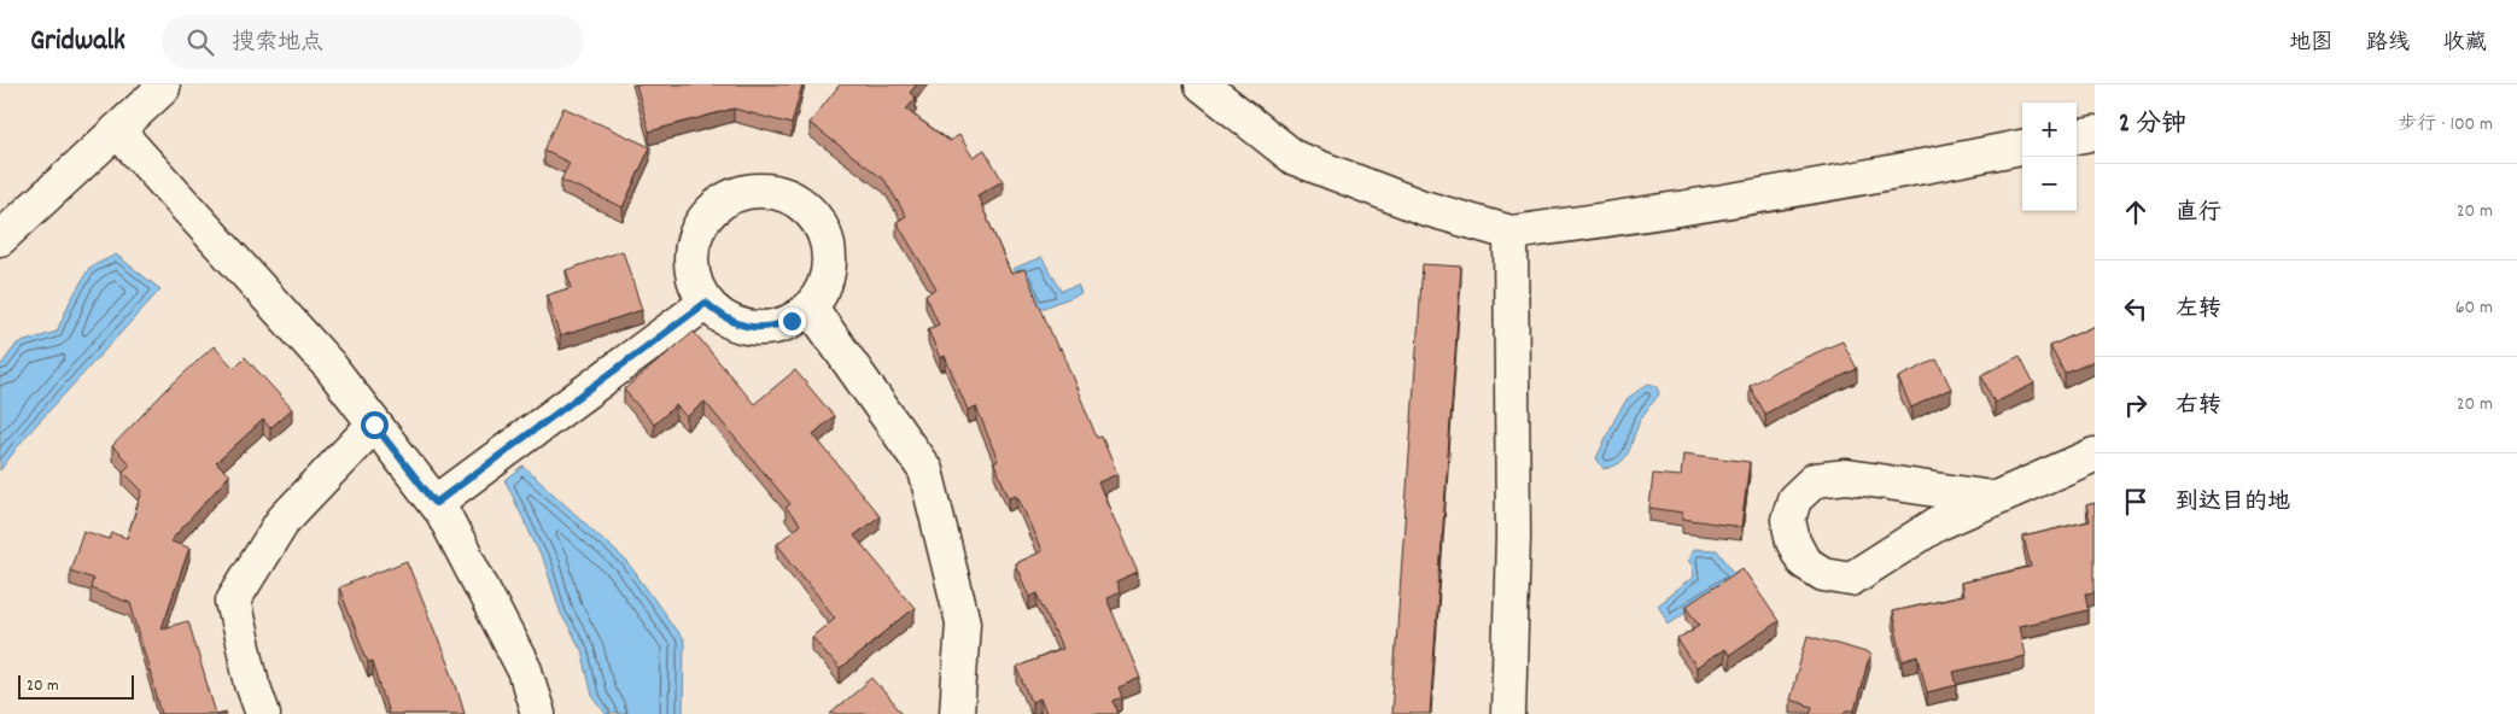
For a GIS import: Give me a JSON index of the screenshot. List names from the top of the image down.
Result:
{
  "scale_bar": "20 m",
  "page": {
    "header": "Gridwalk",
    "search": "搜索地点",
    "nav": ["地图", "路线", "收藏"],
    "heading": ["2 分钟", "步行 · 100 m"],
    "map_buttons": ["+", "−"],
    "list": [
      ["直行", "20 m"],
      ["左转", "60 m"],
      ["右转", "20 m"],
      "到达目的地"
    ],
    "scale": "20 m"
  }
}
